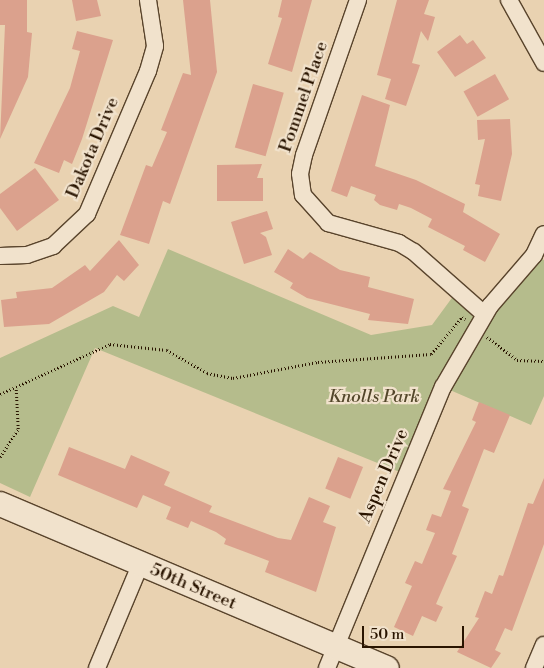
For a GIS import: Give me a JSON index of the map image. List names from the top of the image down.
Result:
{
  "streets": {
    "main road": ["50th Street"],
    "street": ["Pommel Place", "Dakota Drive", "Aspen Drive"]
  },
  "crossings": [
    ["Pommel Place", "Aspen Drive"],
    ["Aspen Drive", "50th Street"]
  ],
  "parks": ["Knolls Park"],
  "scale_bar": "50 m"
}
